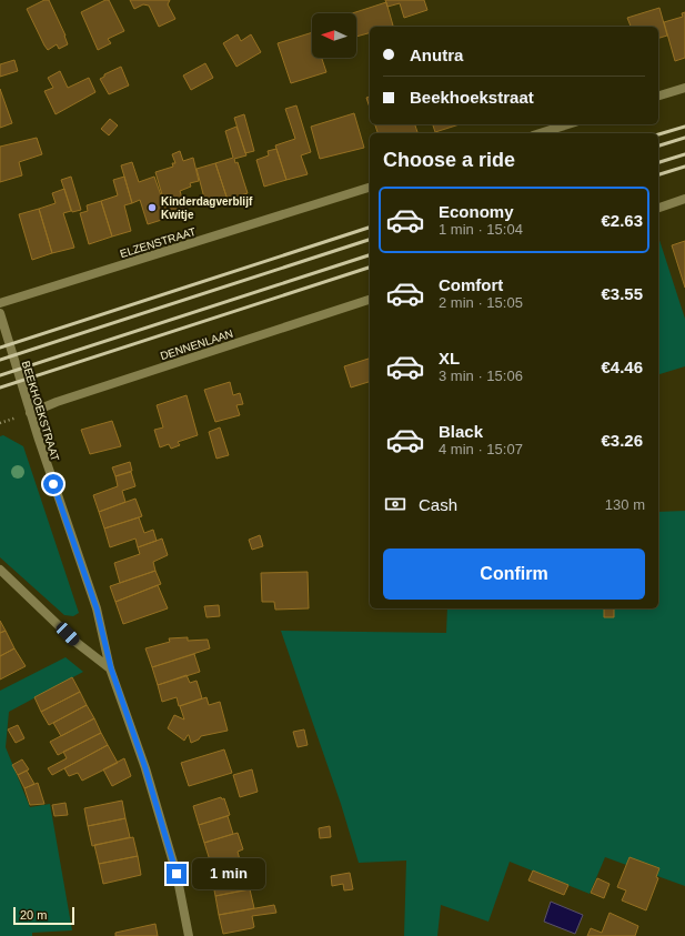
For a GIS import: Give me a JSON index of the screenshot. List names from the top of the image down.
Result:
{
  "streets": {
    "street": ["ELZENSTRAAT", "DENNENLAAN", "BEEKHOEKSTRAAT"]
  },
  "crossings": [
    ["DENNENLAAN", "BEEKHOEKSTRAAT"]
  ],
  "places": ["Kinderdagverblijf Kwitje"],
  "scale_bar": "20 m",
  "north": "left",
  "page": {
    "banner": ["Anutra", "Beekhoekstraat"],
    "heading": "Choose a ride",
    "list": [
      {
        "name": "Economy",
        "note": "1 min · 15:04",
        "value": "€2.63"
      },
      {
        "name": "Comfort",
        "note": "2 min · 15:05",
        "value": "€3.55"
      },
      {
        "name": "XL",
        "note": "3 min · 15:06",
        "value": "€4.46"
      },
      {
        "name": "Black",
        "note": "4 min · 15:07",
        "value": "€3.26"
      }
    ],
    "pay": ["Cash", "130 m"],
    "buttons": "Confirm",
    "bubble": "1 min",
    "scale": "20 m"
  }
}
